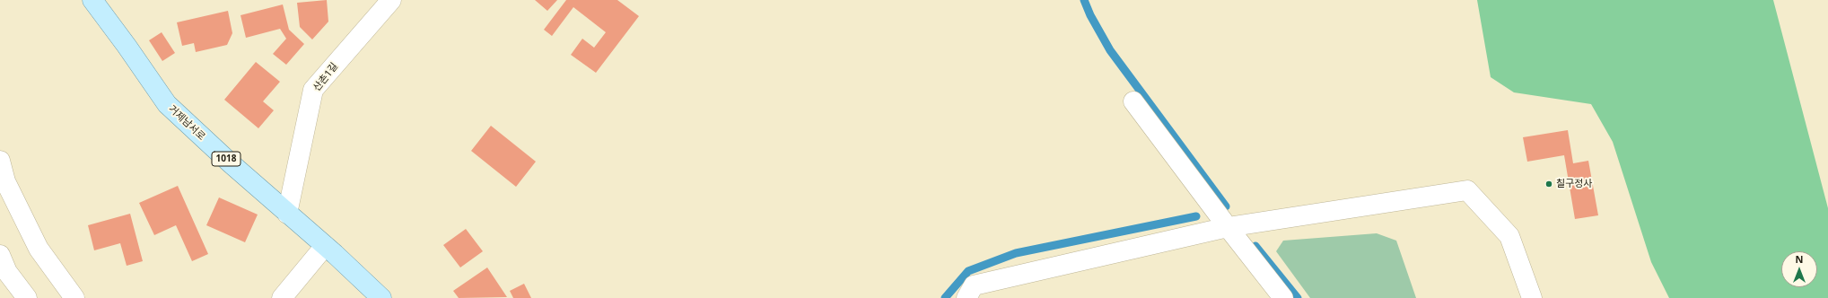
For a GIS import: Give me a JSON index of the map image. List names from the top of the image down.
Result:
{
  "streets": {
    "main road": ["거제남서로", "1018"],
    "street": ["산촌1길"]
  },
  "crossings": [
    ["산촌1길", "거제남서로"]
  ],
  "places": ["칠구정사"],
  "north": "top"
}
